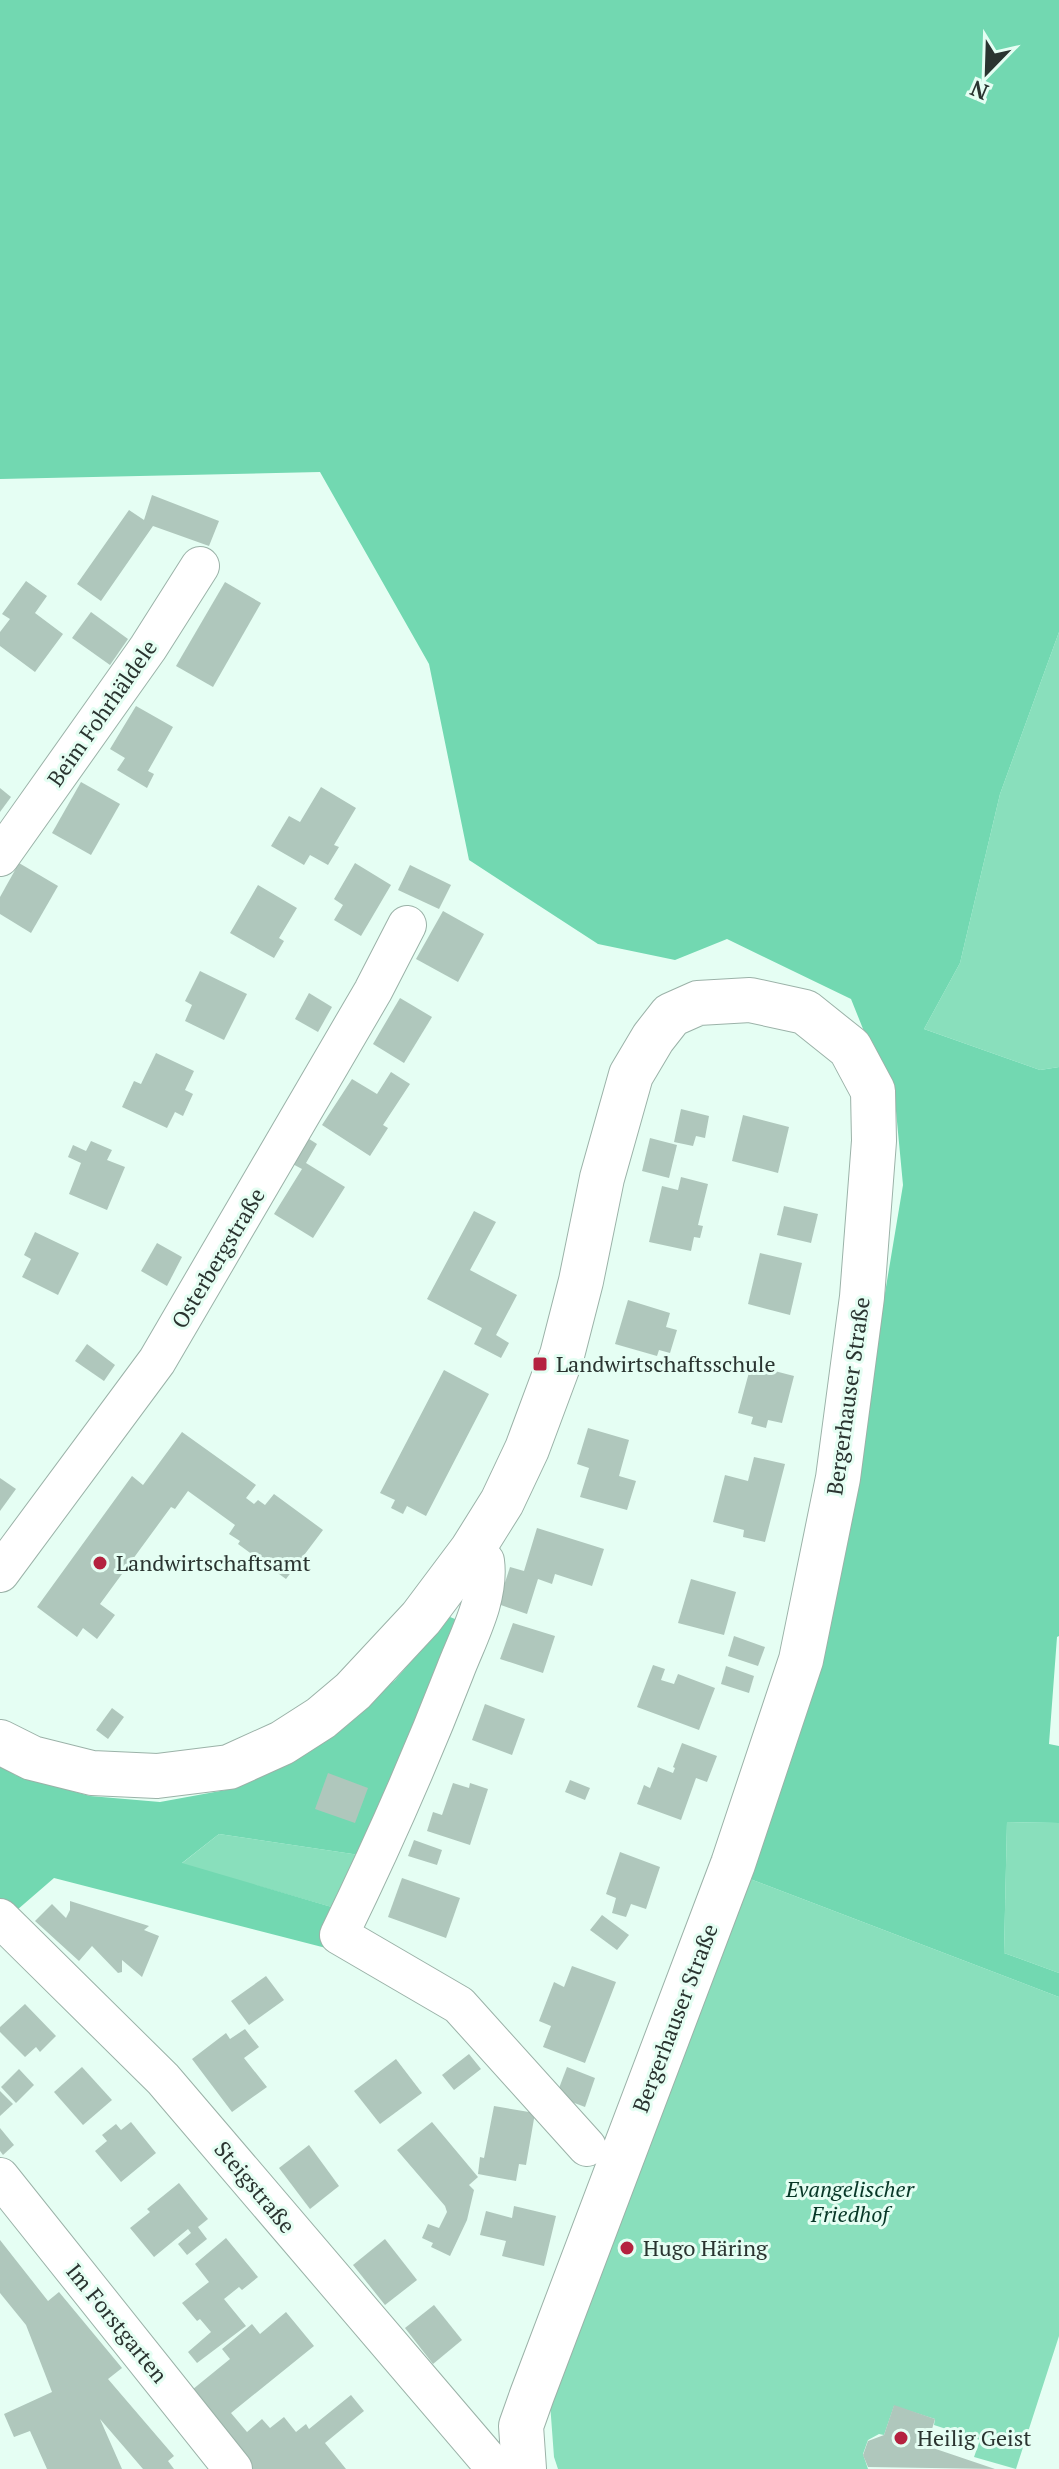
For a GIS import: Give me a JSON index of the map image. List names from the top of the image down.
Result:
{
  "streets": {
    "main road": ["Bergerhauser Straße"],
    "street": [
      "Beim Fohrhäldele",
      "Osterbergstraße",
      "Steigstraße",
      "Im Forstgarten"
    ]
  },
  "parks": ["Evangelischer Friedhof"],
  "places": {
    "transit": ["Landwirtschaftsschule"],
    "other": ["Landwirtschaftsamt", "Hugo Häring", "Heilig Geist"]
  },
  "north": "bottom left"
}
